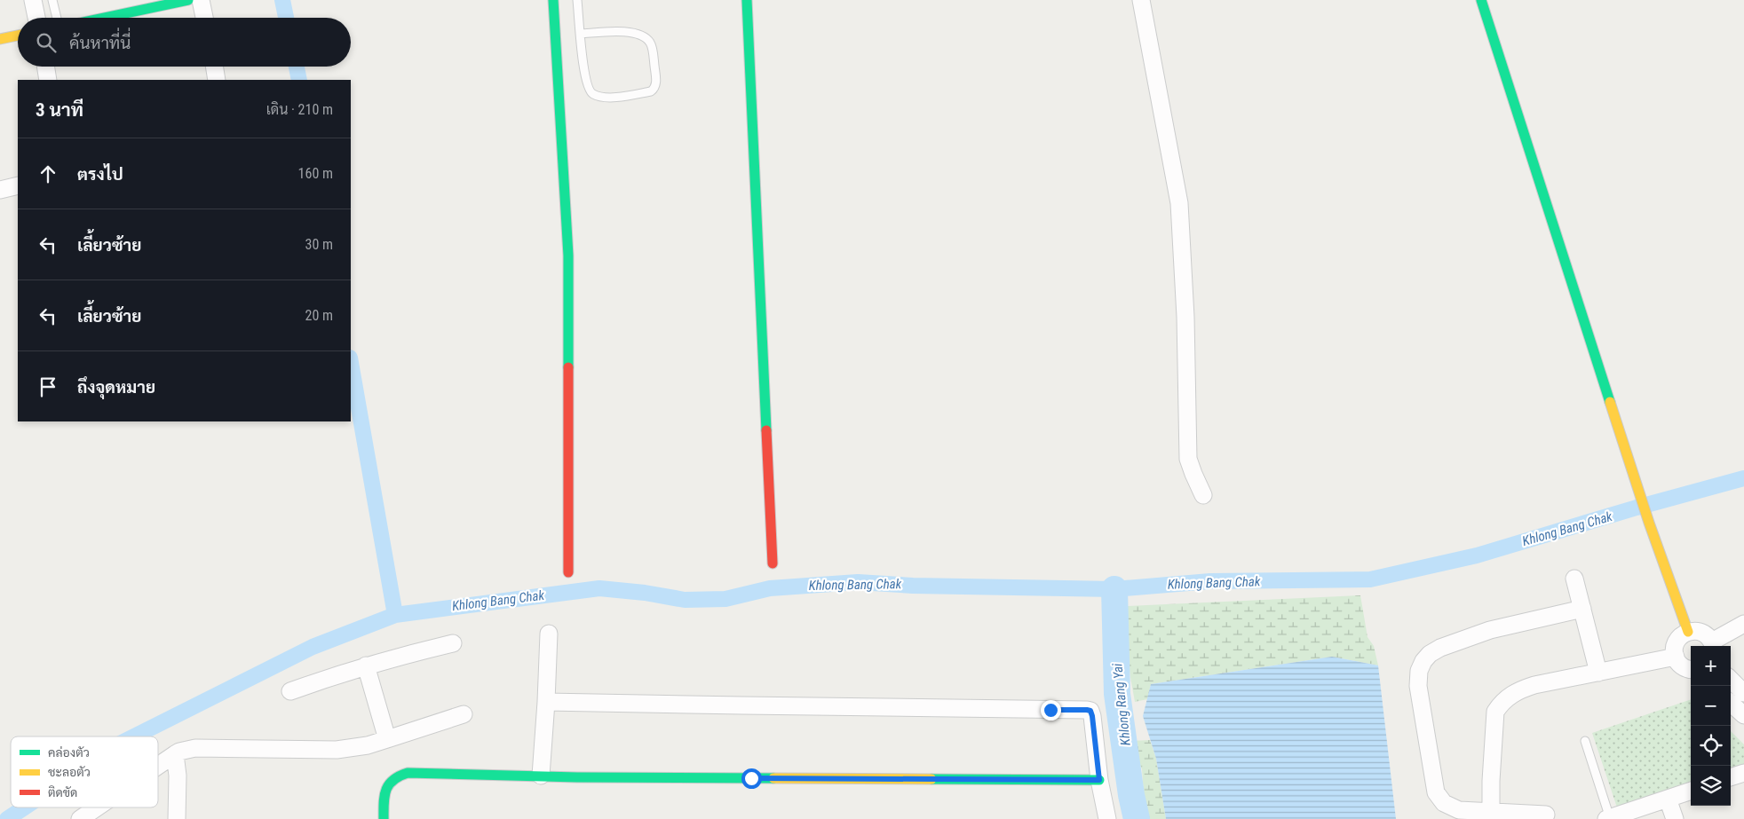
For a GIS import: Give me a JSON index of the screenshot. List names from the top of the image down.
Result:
{
  "water": ["Khlong Bang Chak", "Khlong Rang Yai"],
  "legend": ["คล่องตัว", "ชะลอตัว", "ติดขัด"],
  "page": {
    "search": "ค้นหาที่นี่",
    "heading": ["3 นาที", "เดิน · 210 m"],
    "list": [
      ["ตรงไป", "160 m"],
      ["เลี้ยวซ้าย", "30 m"],
      ["เลี้ยวซ้าย", "20 m"],
      "ถึงจุดหมาย"
    ],
    "map_buttons": ["+", "−"]
  }
}
